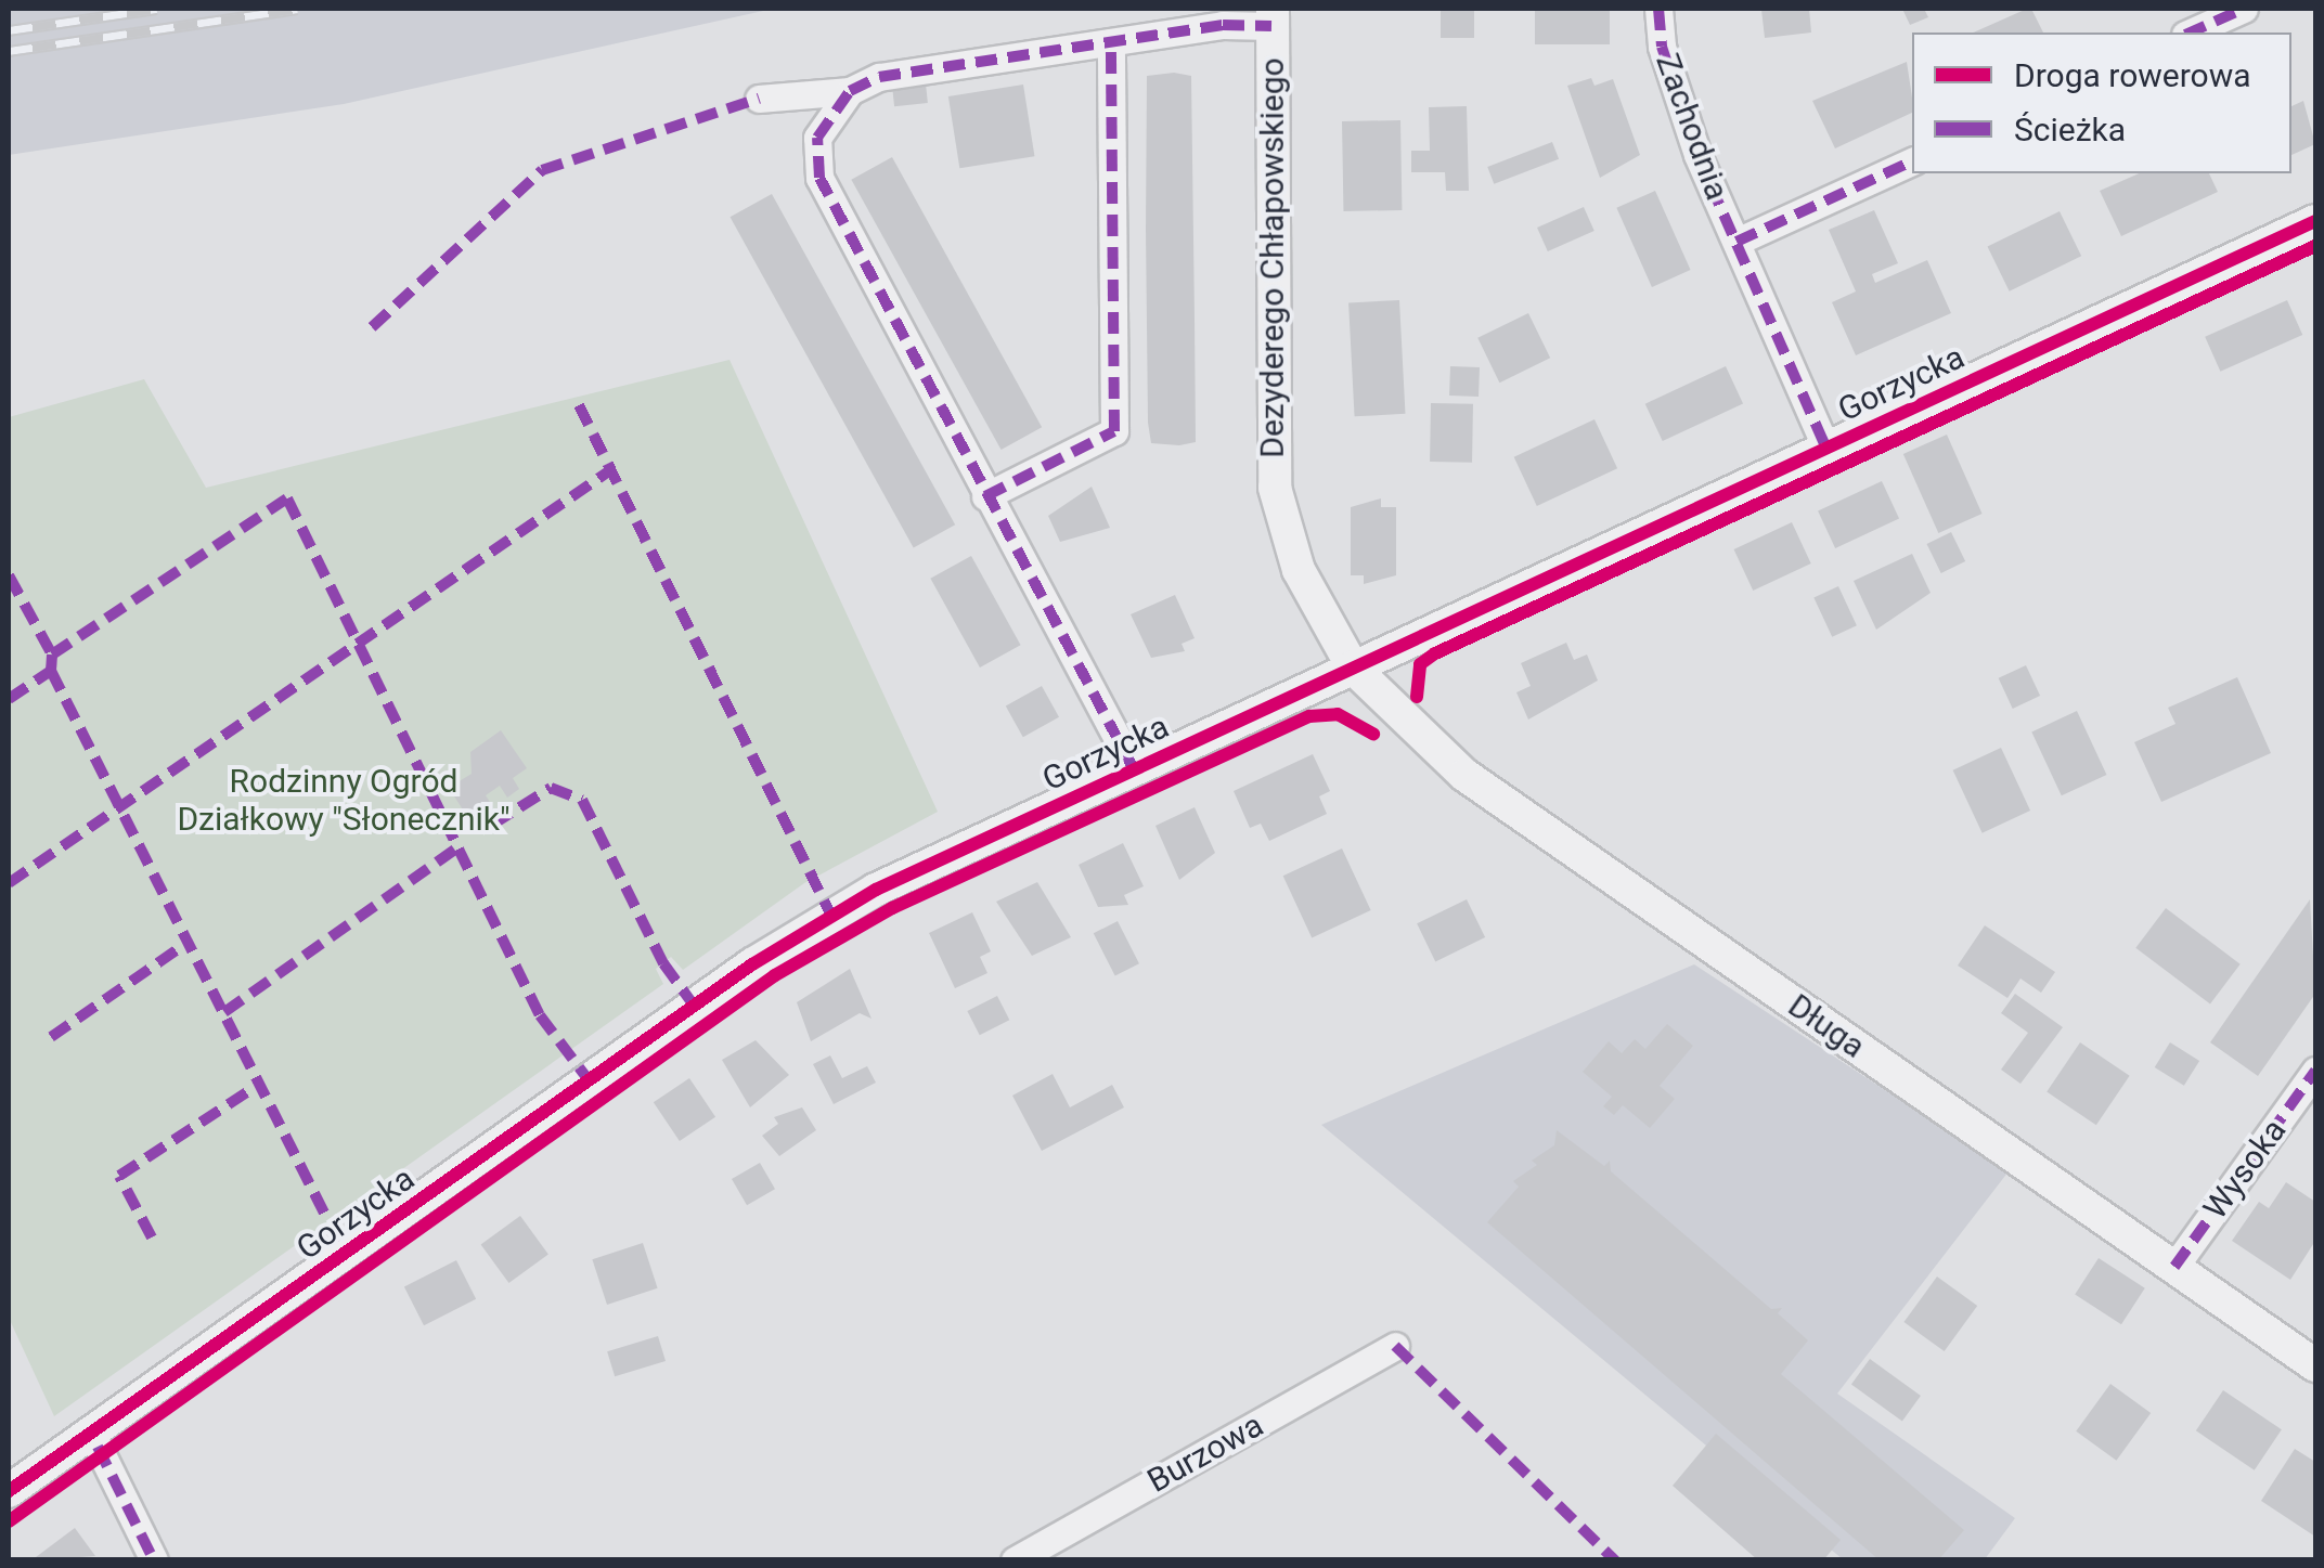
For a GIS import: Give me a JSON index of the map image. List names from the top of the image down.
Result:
{
  "streets": {
    "street": [
      "Zachodnia",
      "Dezyderego Chłapowskiego",
      "Gorzycka",
      "Długa",
      "Wysoka",
      "Burzowa"
    ]
  },
  "crossings": [
    ["Zachodnia", "Gorzycka"],
    ["Dezyderego Chłapowskiego", "Gorzycka"],
    ["Dezyderego Chłapowskiego", "Długa"],
    ["Gorzycka", "Długa"],
    ["Długa", "Wysoka"]
  ],
  "parks": ["Rodzinny Ogród Działkowy \"Słonecznik\""],
  "legend": ["Droga rowerowa", "Ścieżka"]
}
